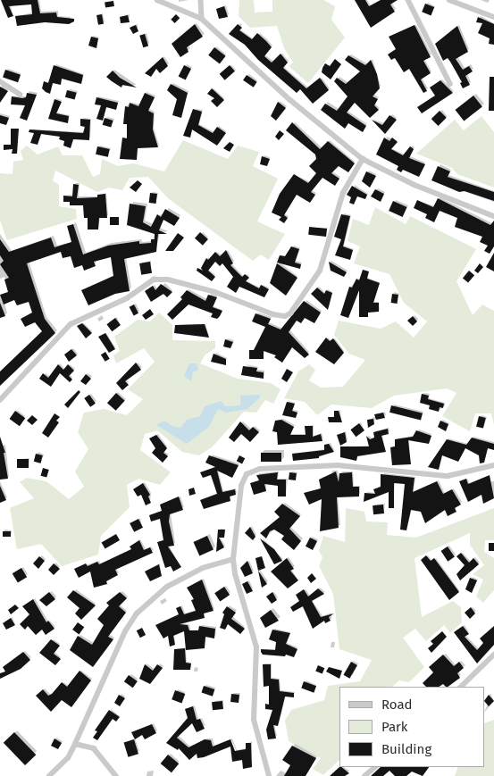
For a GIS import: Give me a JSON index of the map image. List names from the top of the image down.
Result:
{
  "legend": ["Road", "Park", "Building"]
}
